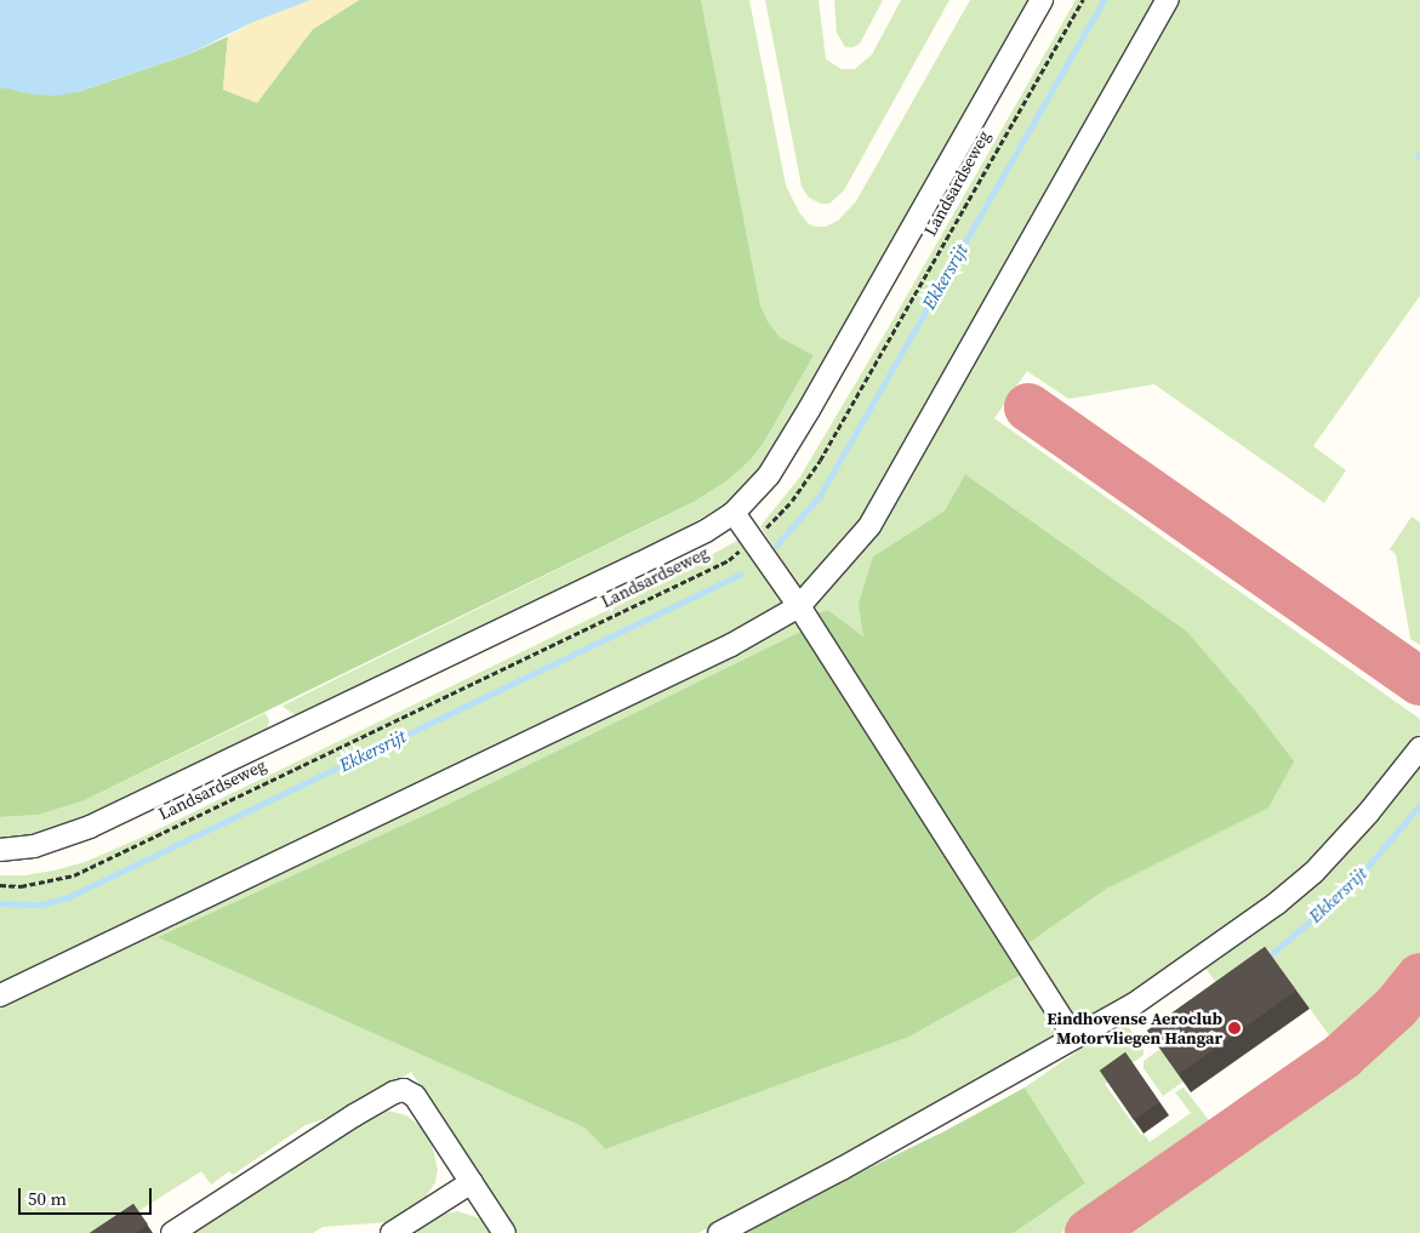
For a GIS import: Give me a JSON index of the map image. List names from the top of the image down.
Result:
{
  "streets": {
    "street": ["Landsardseweg"]
  },
  "water": ["Ekkersrijt"],
  "places": ["Eindhovense Aeroclub Motorvliegen Hangar"],
  "scale_bar": "50 m"
}
